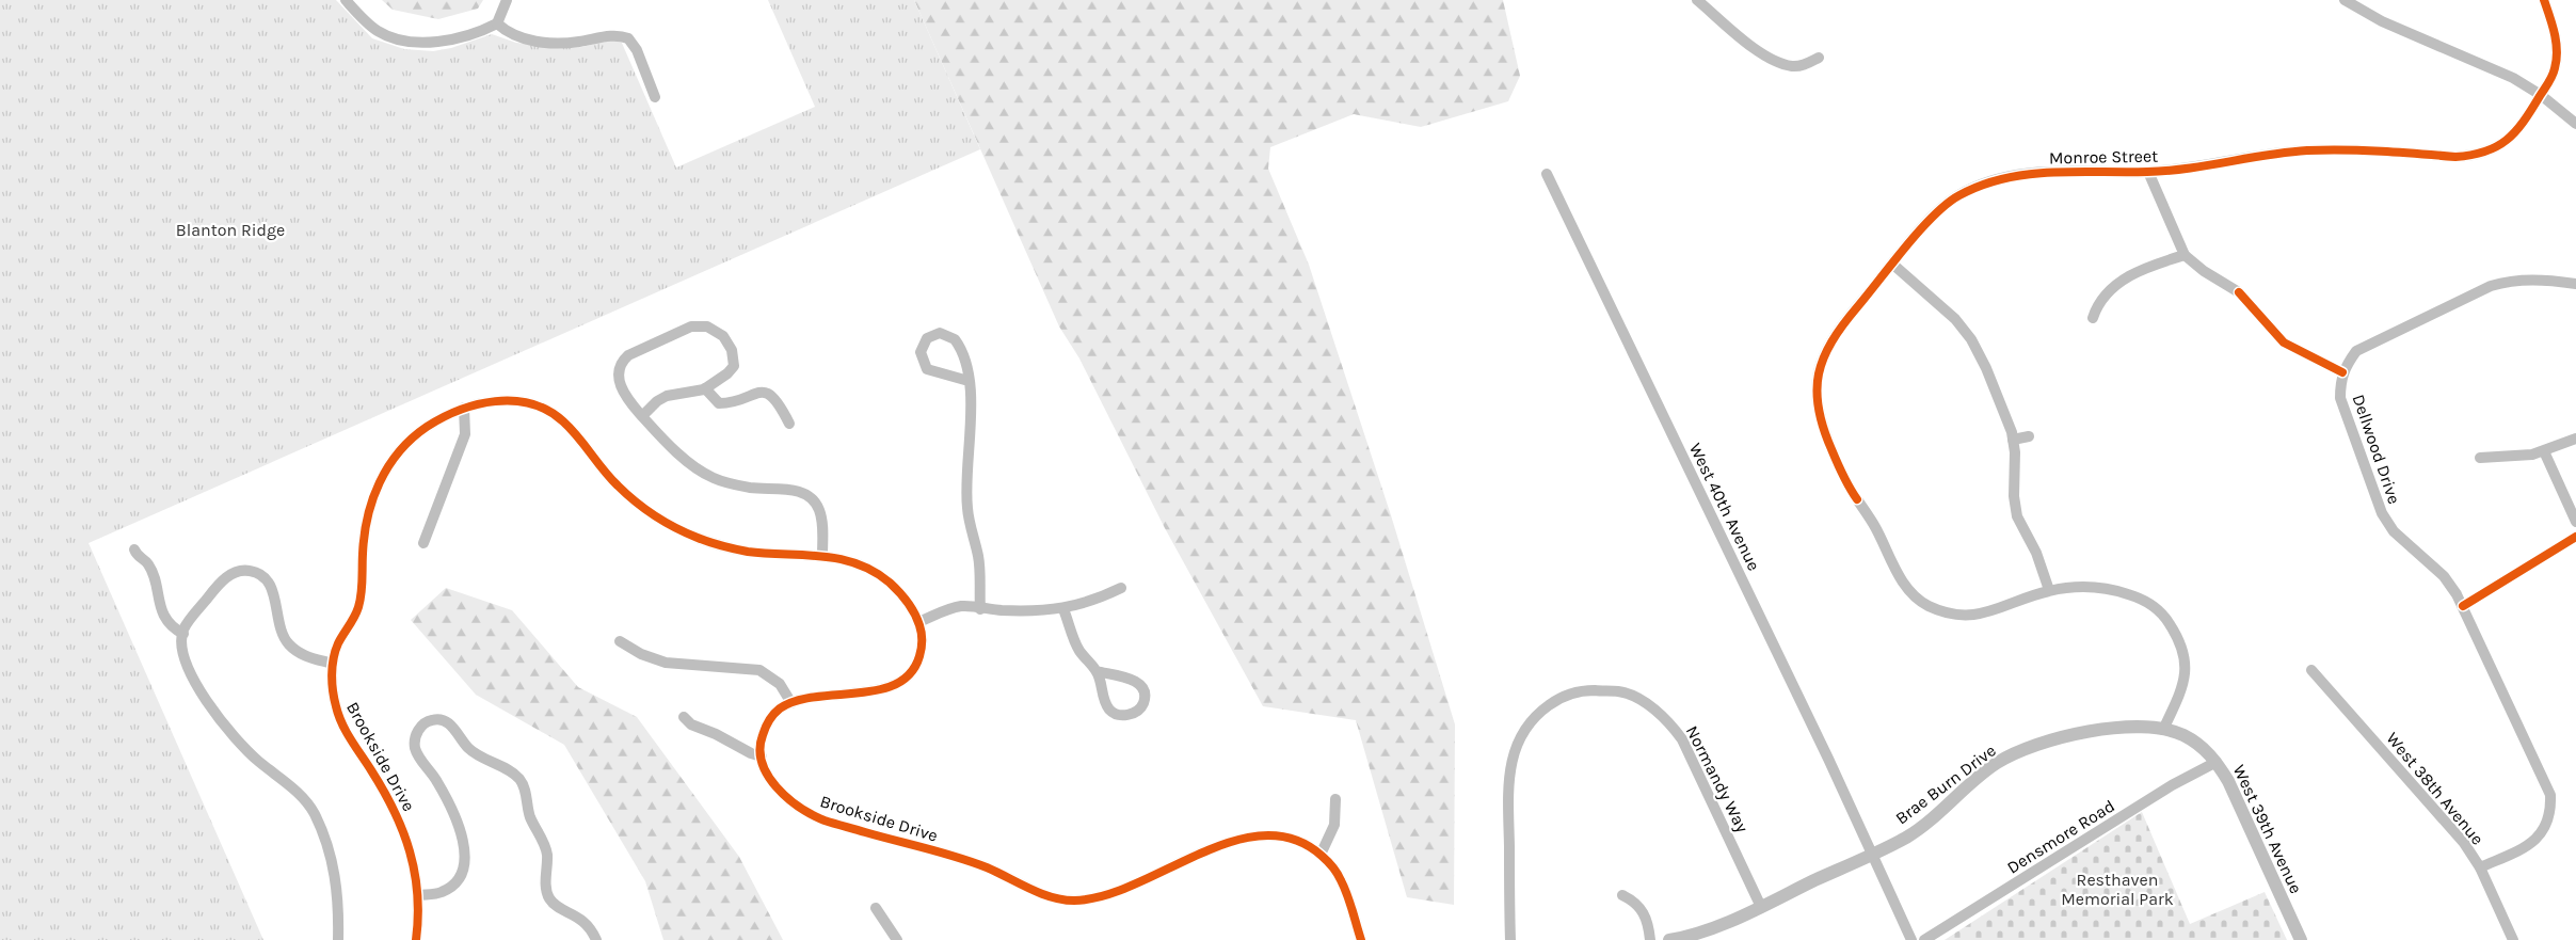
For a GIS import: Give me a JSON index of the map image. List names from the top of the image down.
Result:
{
  "streets": {
    "street": [
      "Monroe Street",
      "Dellwood Drive",
      "West 40th Avenue",
      "Brookside Drive",
      "Normandy Way",
      "Brae Burn Drive",
      "West 38th Avenue",
      "West 39th Avenue",
      "Densmore Road"
    ]
  },
  "crossings": [
    ["Dellwood Drive", "West 38th Avenue"],
    ["West 40th Avenue", "Brae Burn Drive"],
    ["Normandy Way", "Brae Burn Drive"],
    ["Brae Burn Drive", "West 39th Avenue"],
    ["West 39th Avenue", "Densmore Road"]
  ],
  "parks": ["Blanton Ridge", "Resthaven Memorial Park"]
}
